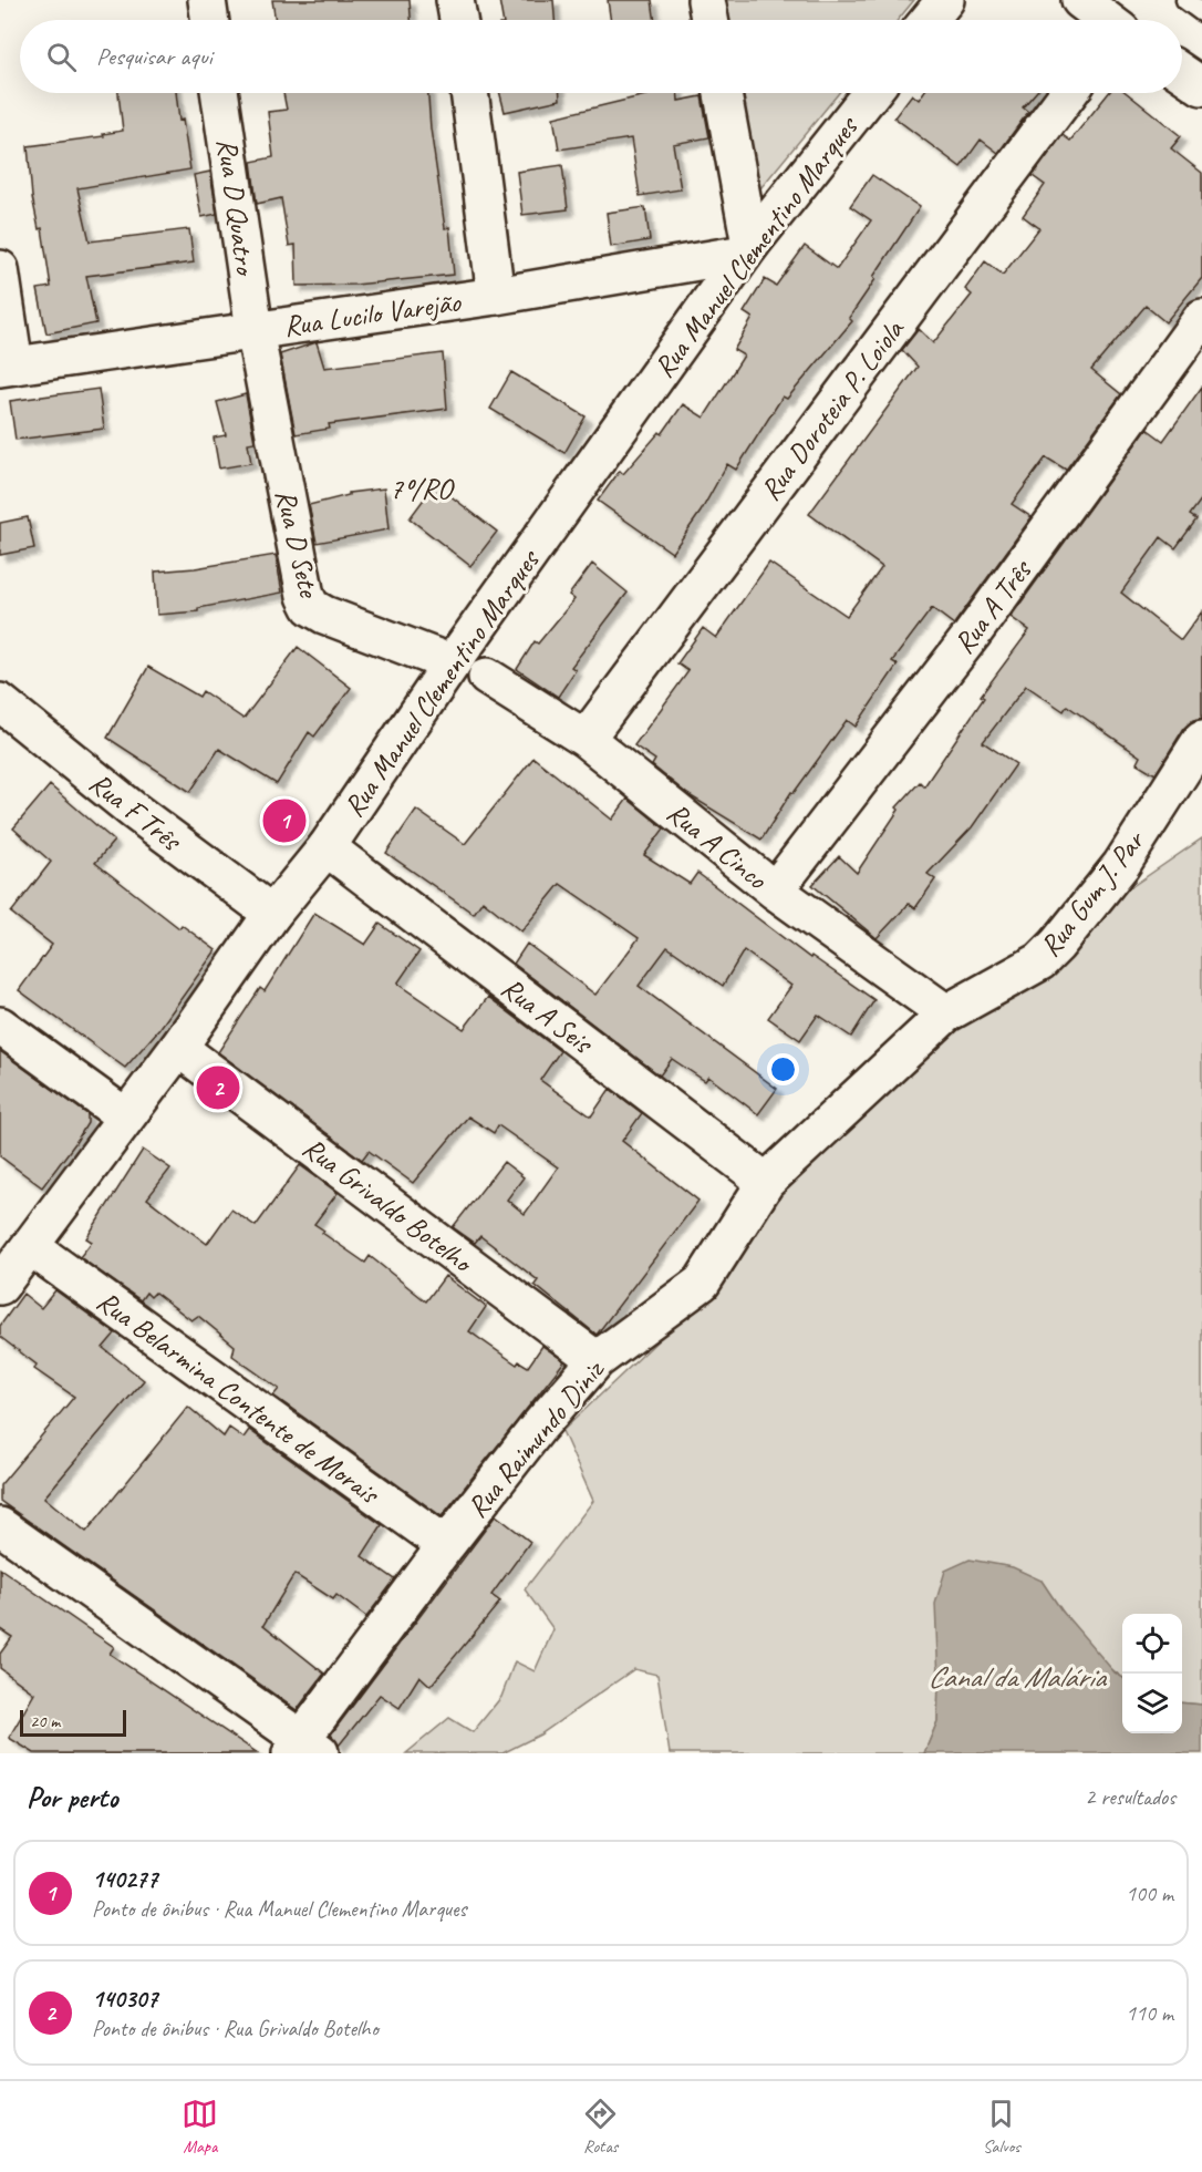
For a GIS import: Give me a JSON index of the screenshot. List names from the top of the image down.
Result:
{
  "streets": {
    "main road": [
      "Rua D Quatro",
      "Rua Manuel Clementino Marques",
      "Rua Lucilo Varejão",
      "Rua Doroteia P. Loiola",
      "Rua D Sete",
      "Rua A Três",
      "Rua F Três",
      "Rua A Cinco",
      "Rua Gum J. Par",
      "Rua A Seis",
      "Rua Grivaldo Botelho",
      "Rua Belarmina Contente de Morais",
      "Rua Raimundo Diniz"
    ]
  },
  "crossings": [
    ["Rua D Quatro", "Rua Lucilo Varejão"],
    ["Rua D Quatro", "Rua D Sete"],
    ["Rua Manuel Clementino Marques", "Rua Lucilo Varejão"],
    ["Rua Manuel Clementino Marques", "Rua D Sete"],
    ["Rua Manuel Clementino Marques", "Rua F Três"],
    ["Rua Manuel Clementino Marques", "Rua A Seis"],
    ["Rua Manuel Clementino Marques", "Rua Grivaldo Botelho"],
    ["Rua Manuel Clementino Marques", "Rua Belarmina Contente de Morais"],
    ["Rua Lucilo Varejão", "Rua D Sete"],
    ["Rua Doroteia P. Loiola", "Rua A Cinco"],
    ["Rua A Três", "Rua A Cinco"],
    ["Rua A Cinco", "Rua Gum J. Par"],
    ["Rua A Cinco", "Rua Raimundo Diniz"],
    ["Rua Gum J. Par", "Rua Raimundo Diniz"],
    ["Rua A Seis", "Rua Raimundo Diniz"],
    ["Rua Grivaldo Botelho", "Rua Raimundo Diniz"],
    ["Rua Belarmina Contente de Morais", "Rua Raimundo Diniz"]
  ],
  "districts": ["7º/RO"],
  "water": ["Canal da Malária"],
  "scale_bar": "20 m",
  "page": {
    "search": "Pesquisar aqui",
    "pins": ["1", "2"],
    "scale": "20 m",
    "heading": ["Por perto", "2 resultados"],
    "list": [
      {
        "mark": "1",
        "name": "140277",
        "note": "Ponto de ônibus · Rua Manuel Clementino Marques",
        "value": "100 m"
      },
      {
        "mark": "2",
        "name": "140307",
        "note": "Ponto de ônibus · Rua Grivaldo Botelho",
        "value": "110 m"
      }
    ],
    "nav": ["Mapa", "Rotas", "Salvos"]
  }
}
